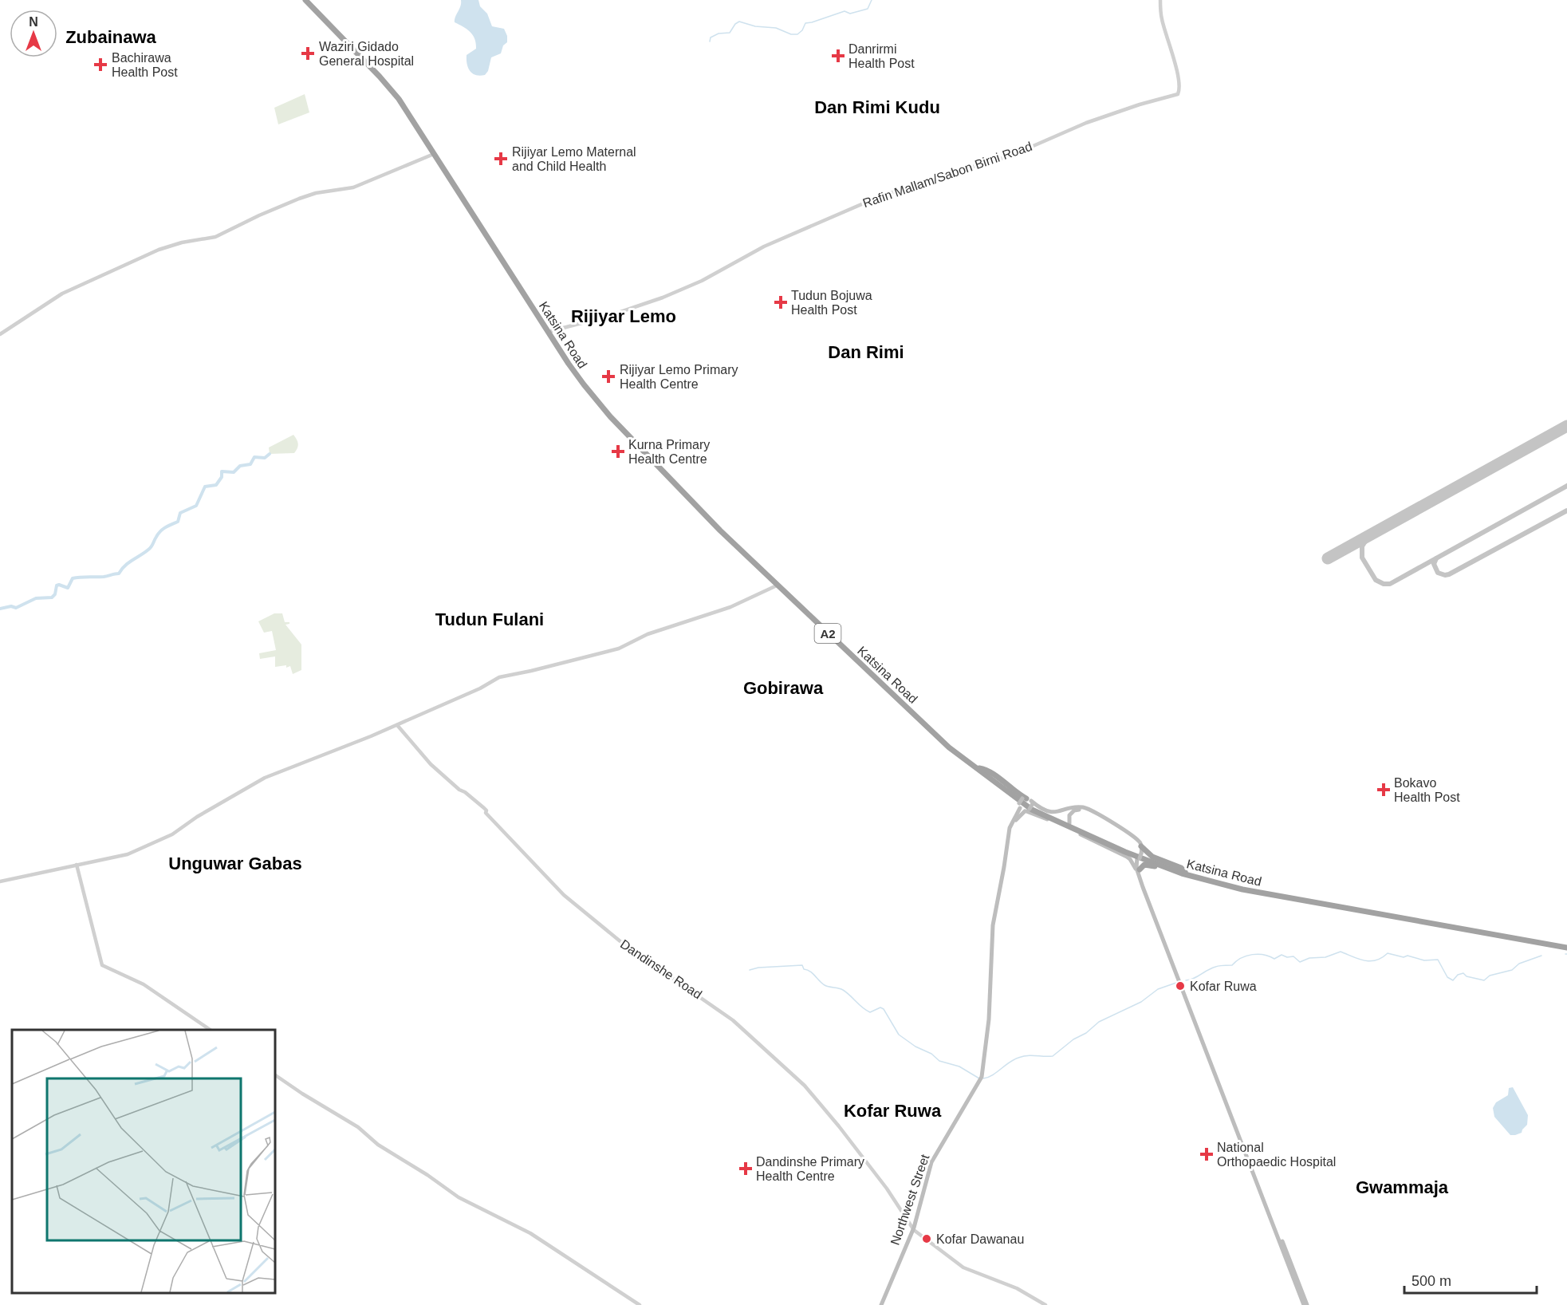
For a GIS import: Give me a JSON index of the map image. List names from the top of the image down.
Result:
{
  "streets": {
    "highway": ["Katsina Road", "A2"],
    "main road": ["Northwest Street"],
    "street": ["Rafin Mallam/Sabon Birni Road", "Dandinshe Road"]
  },
  "crossings": [
    ["Rafin Mallam/Sabon Birni Road", "Katsina Road"],
    ["Dandinshe Road", "Northwest Street"]
  ],
  "districts": [
    "Zubainawa",
    "Dan Rimi Kudu",
    "Rijiyar Lemo",
    "Dan Rimi",
    "Tudun Fulani",
    "Gobirawa",
    "Unguwar Gabas",
    "Kofar Ruwa",
    "Gwammaja"
  ],
  "places": {
    "health": [
      "Waziri Gidado General Hospital",
      "Danrirmi Health Post",
      "Bachirawa Health Post",
      "Rijiyar Lemo Maternal and Child Health",
      "Tudun Bojuwa Health Post",
      "Rijiyar Lemo Primary Health Centre",
      "Kurna Primary Health Centre",
      "Bokavo Health Post",
      "National Orthopaedic Hospital",
      "Dandinshe Primary Health Centre"
    ],
    "other": ["Kofar Ruwa", "Kofar Dawanau"]
  },
  "scale_bar": "500 m",
  "north": "top"
}
